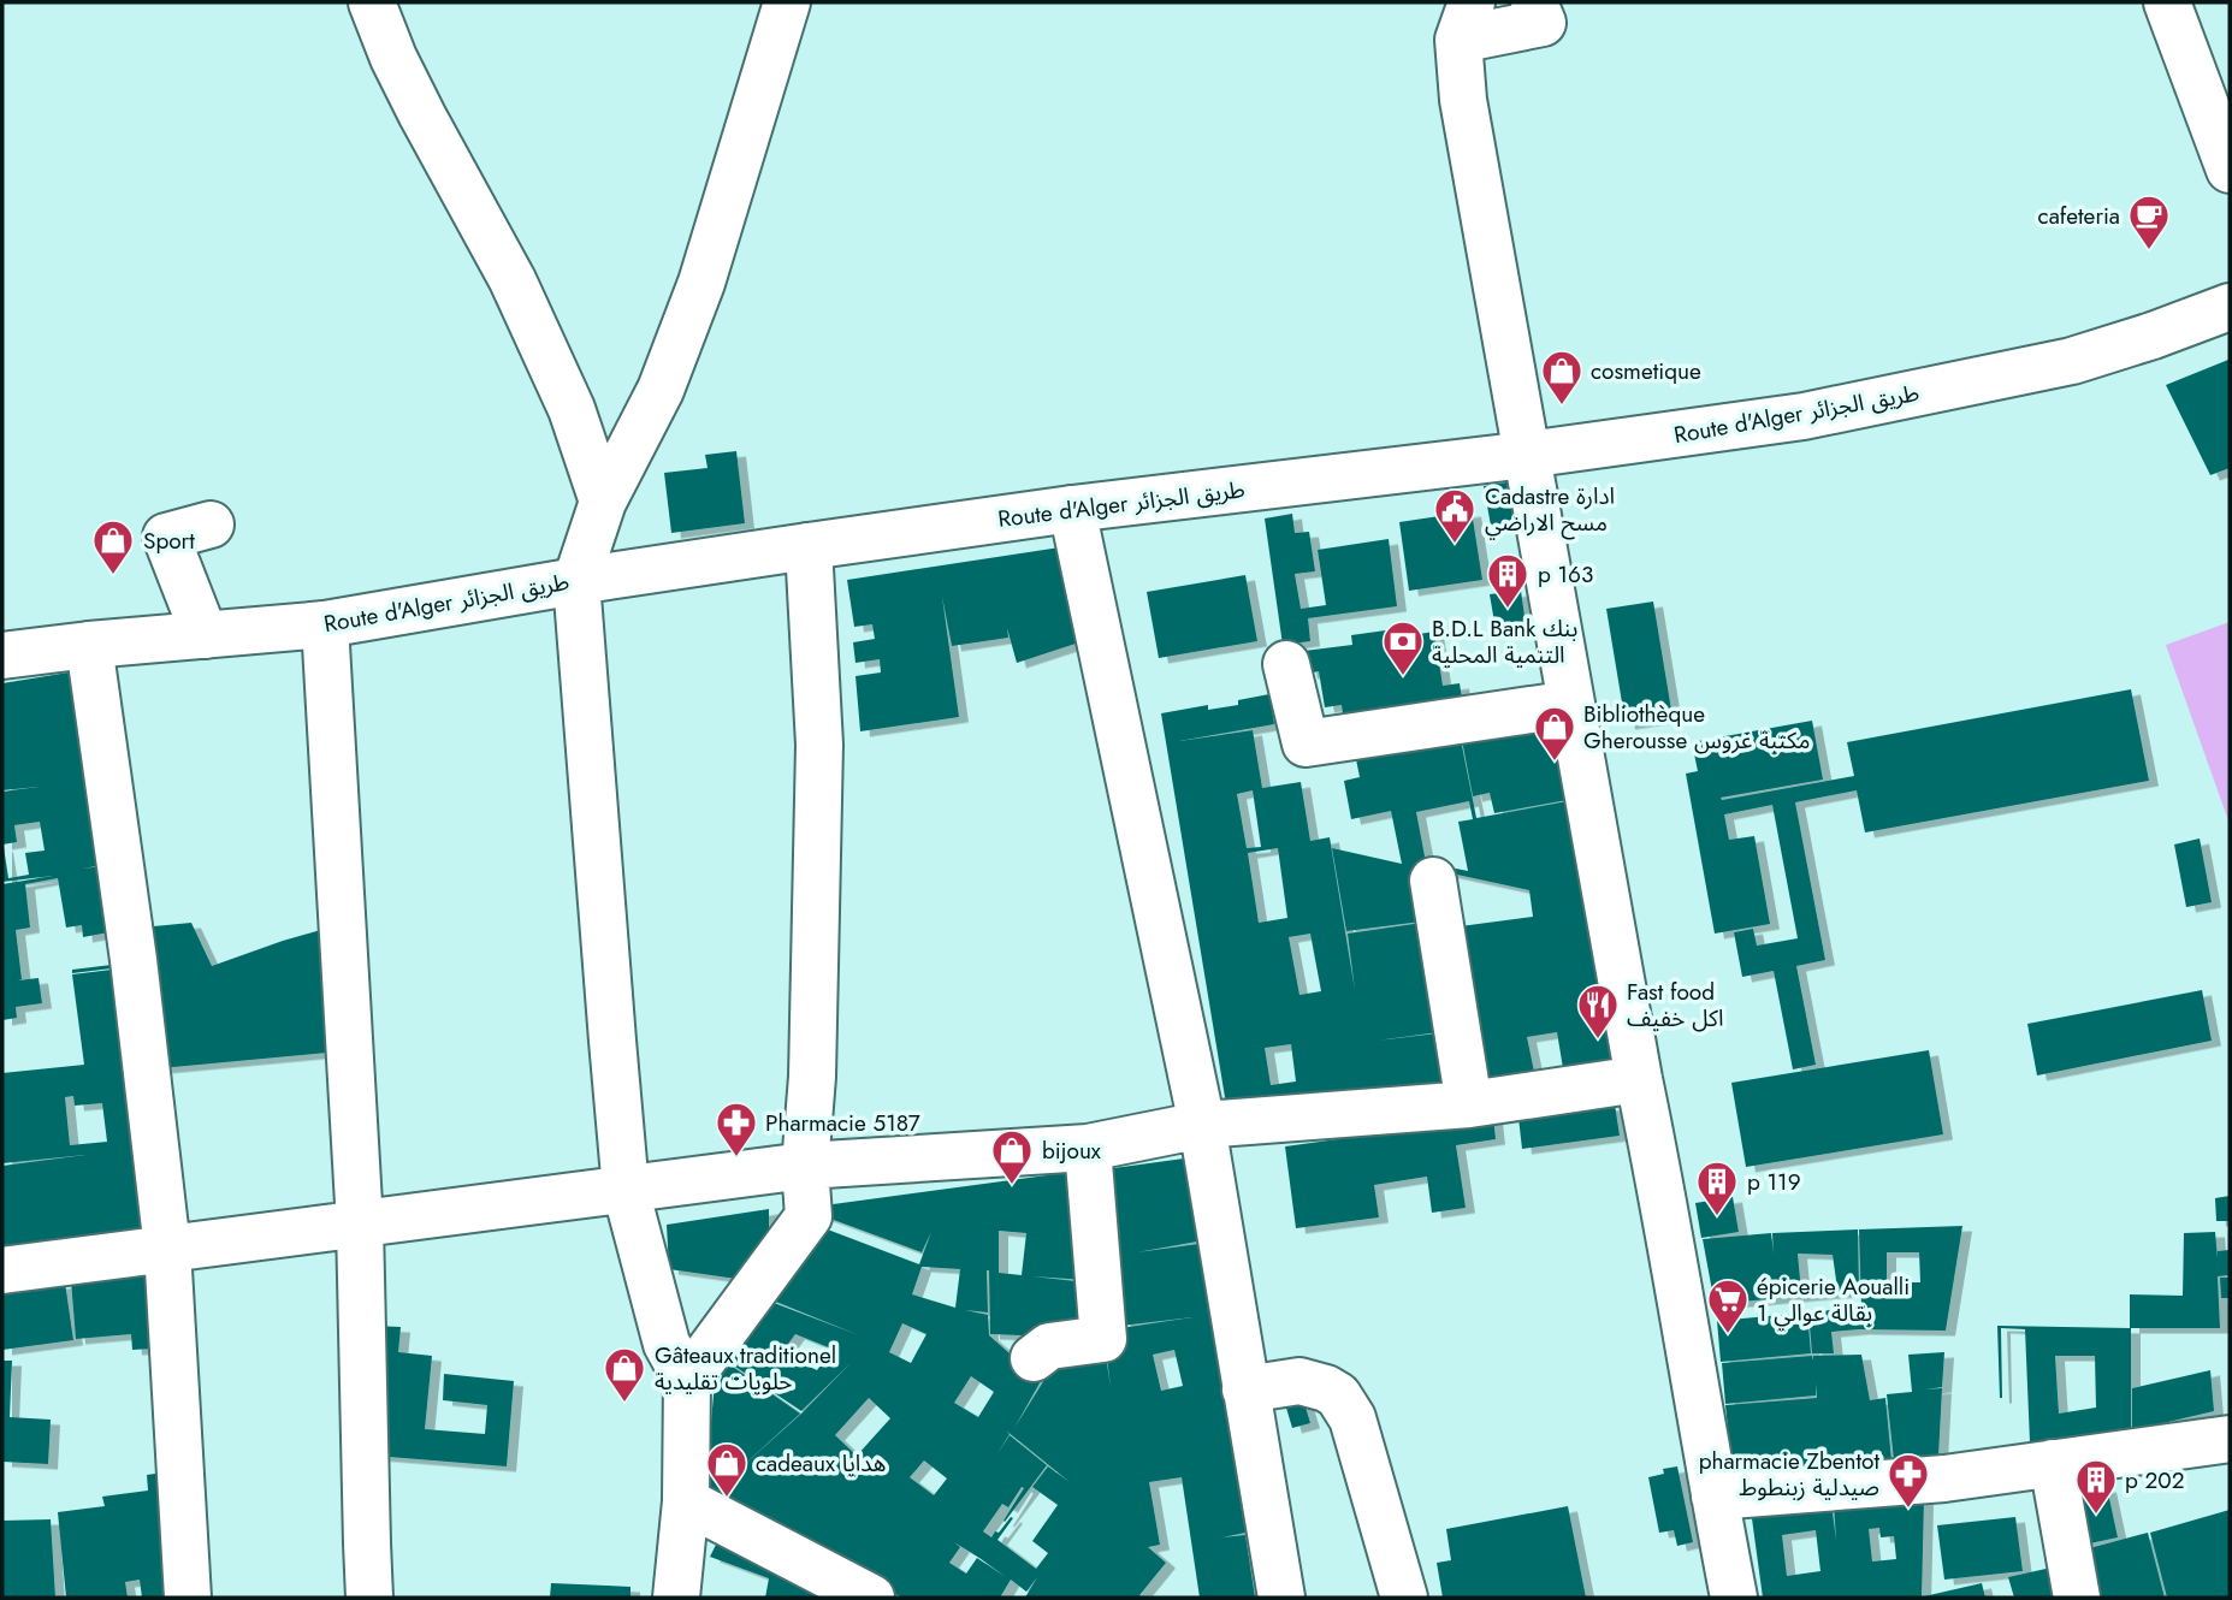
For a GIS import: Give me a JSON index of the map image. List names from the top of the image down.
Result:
{
  "streets": {
    "street": ["Route d'Alger طريق الجزائر"]
  },
  "places": {
    "cafe": ["cafeteria"],
    "shop": [
      "cosmetique",
      "Sport",
      "Bibliothèque Gherousse مكتبة غروس",
      "bijoux",
      "Gâteaux traditionel حلويات تقليدية",
      "cadeaux هدايا"
    ],
    "public building": ["Cadastre ادارة مسح الاراضي"],
    "building": ["p 163", "p 119", "p 202"],
    "bank": ["B.D.L Bank بنك التنمية المحلية"],
    "restaurant": ["Fast food اكل خفيف"],
    "pharmacy": ["Pharmacie 5187", "pharmacie Zbentot صيدلية زبنطوط"],
    "supermarket": ["épicerie Aoualli 1 بقالة عوالي"]
  }
}
